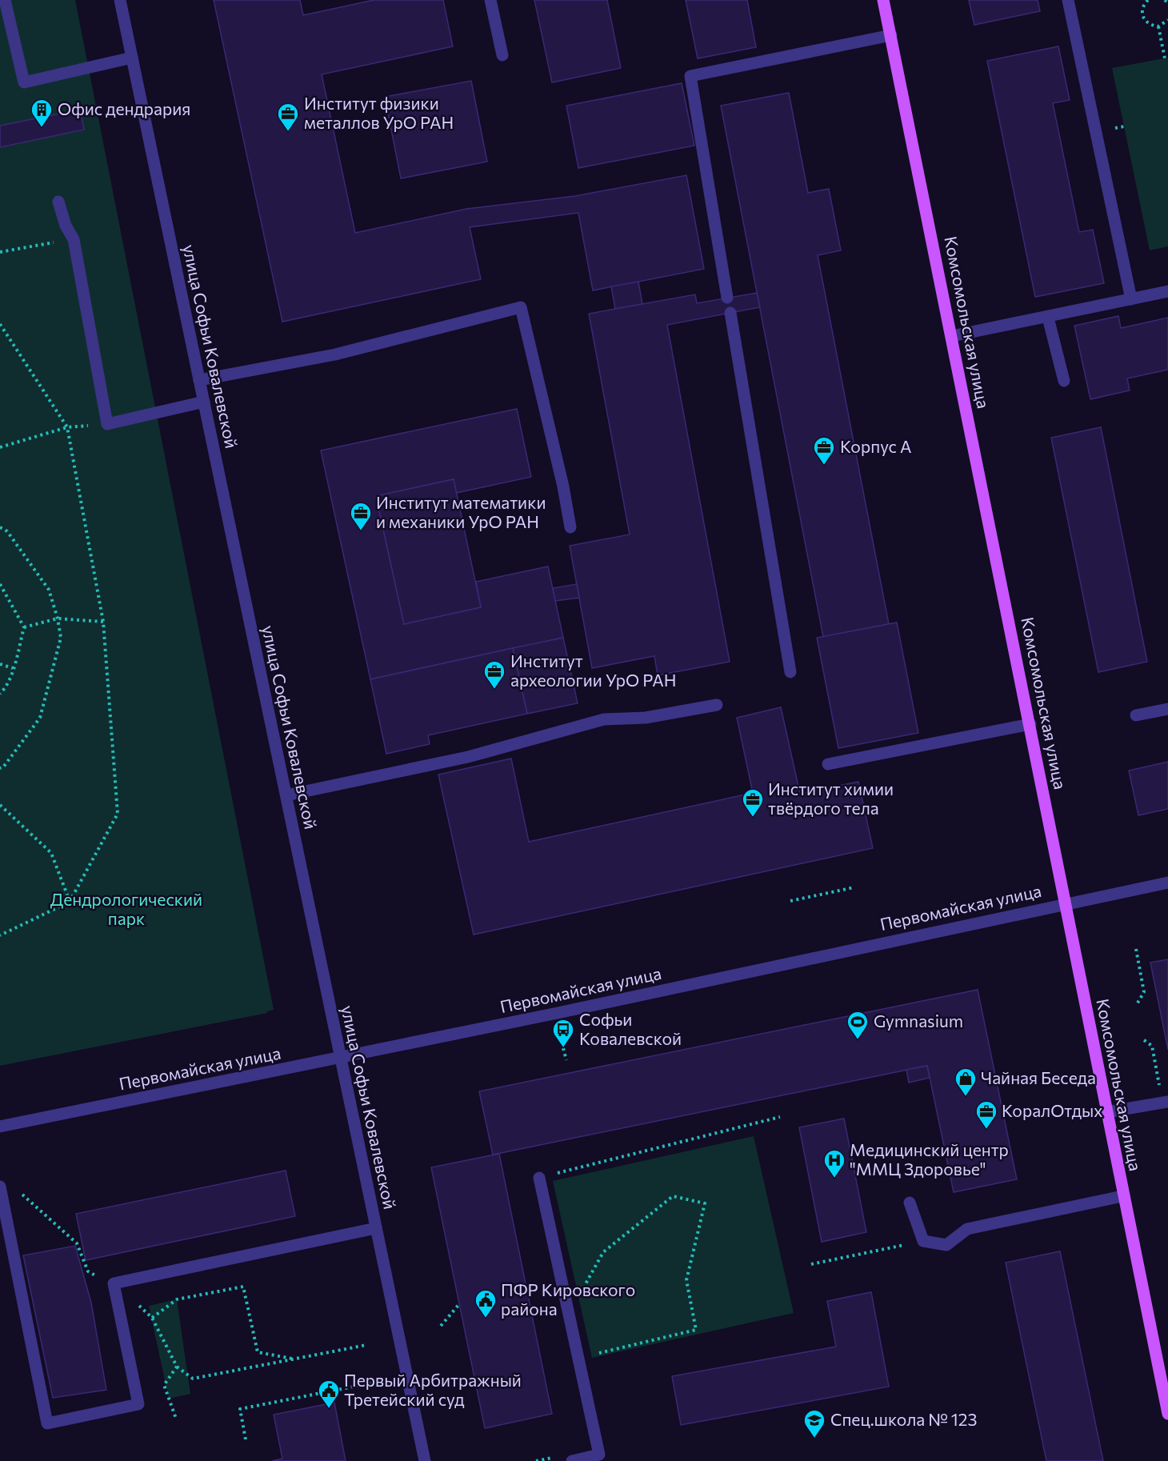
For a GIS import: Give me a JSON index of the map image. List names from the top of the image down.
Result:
{
  "streets": {
    "main road": ["Комсомольская улица"],
    "street": ["улица Софьи Ковалевской", "Первомайская улица"]
  },
  "crossings": [
    ["Комсомольская улица", "Первомайская улица"],
    ["улица Софьи Ковалевской", "Первомайская улица"]
  ],
  "parks": ["Дендрологический парк"],
  "places": {
    "building": ["Офис дендрария"],
    "office": [
      "Институт физики металлов УрО РАН",
      "Корпус А",
      "Институт математики и механики УрО РАН",
      "Институт археологии УрО РАН",
      "Институт химии твёрдого тела",
      "КоралОтдых"
    ],
    "sports": ["Gymnasium"],
    "bus stop": ["Софьи Ковалевской"],
    "shop": ["Чайная Беседа"],
    "hospital": ["Медицинский центр \"ММЦ Здоровье\""],
    "public building": ["ПФР Кировского района", "Первый Арбитражный Третейский суд"],
    "school or university": ["Спец.школа № 123"]
  }
}
